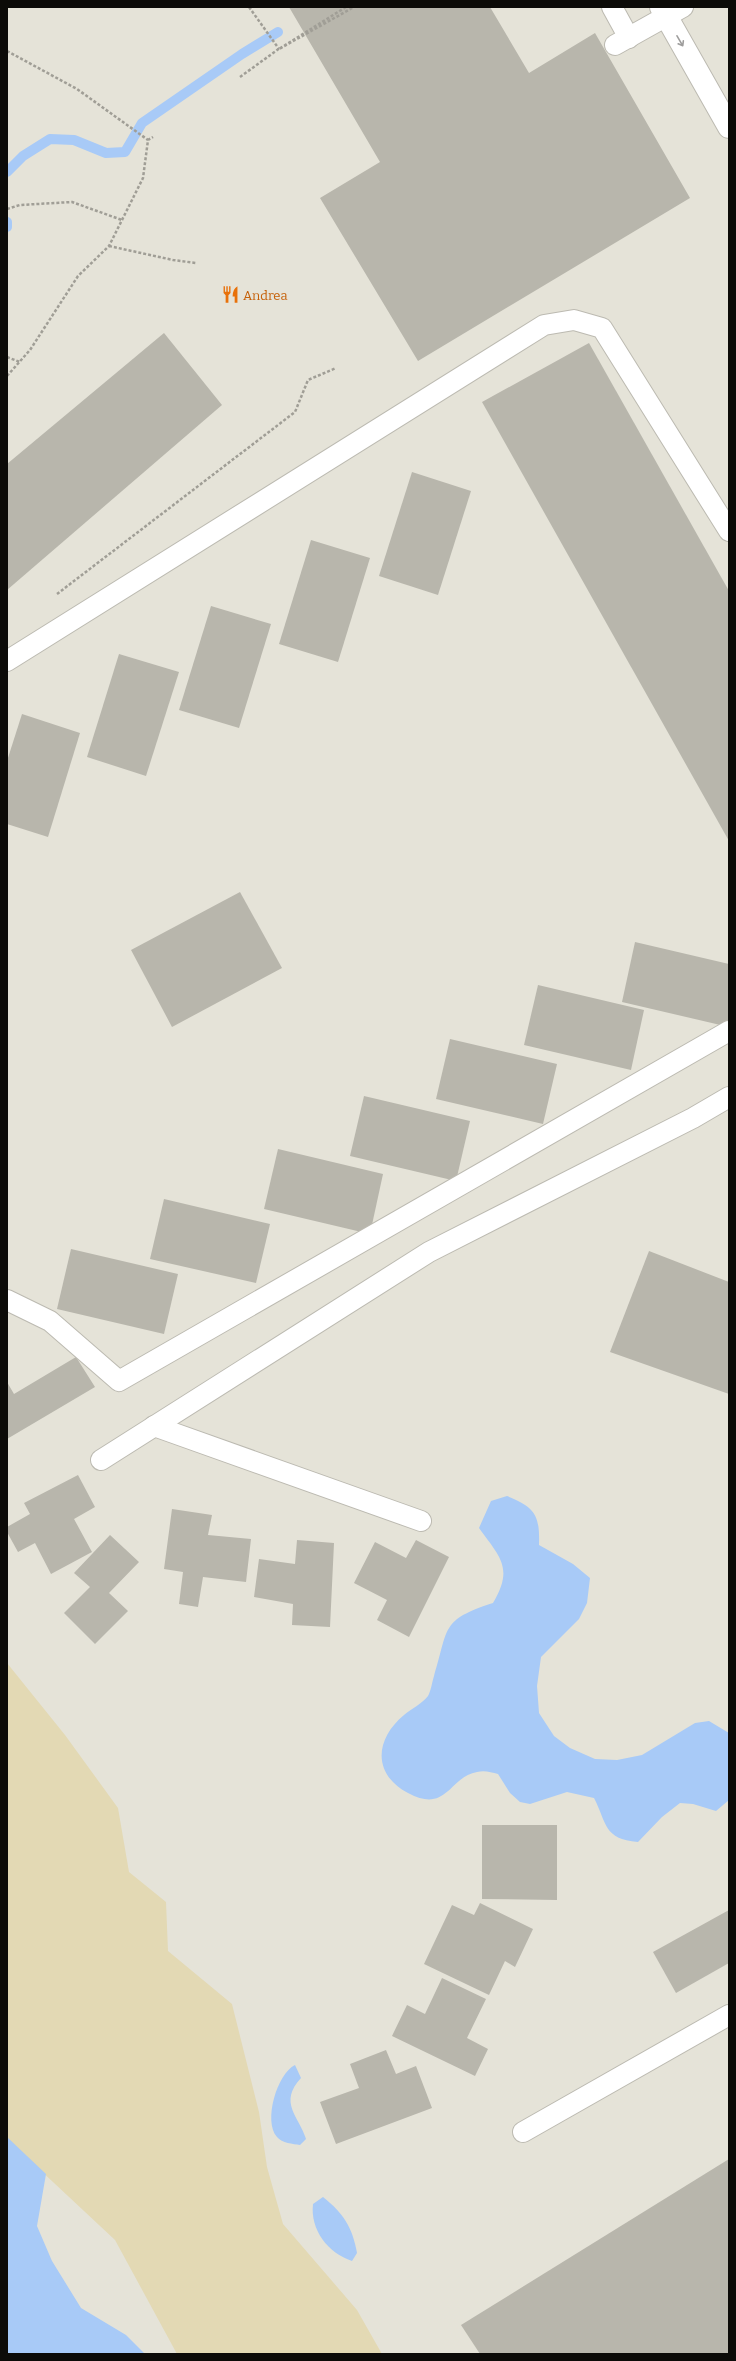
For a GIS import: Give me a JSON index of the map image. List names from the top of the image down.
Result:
{
  "places": {
    "restaurant": ["Andrea"]
  }
}
